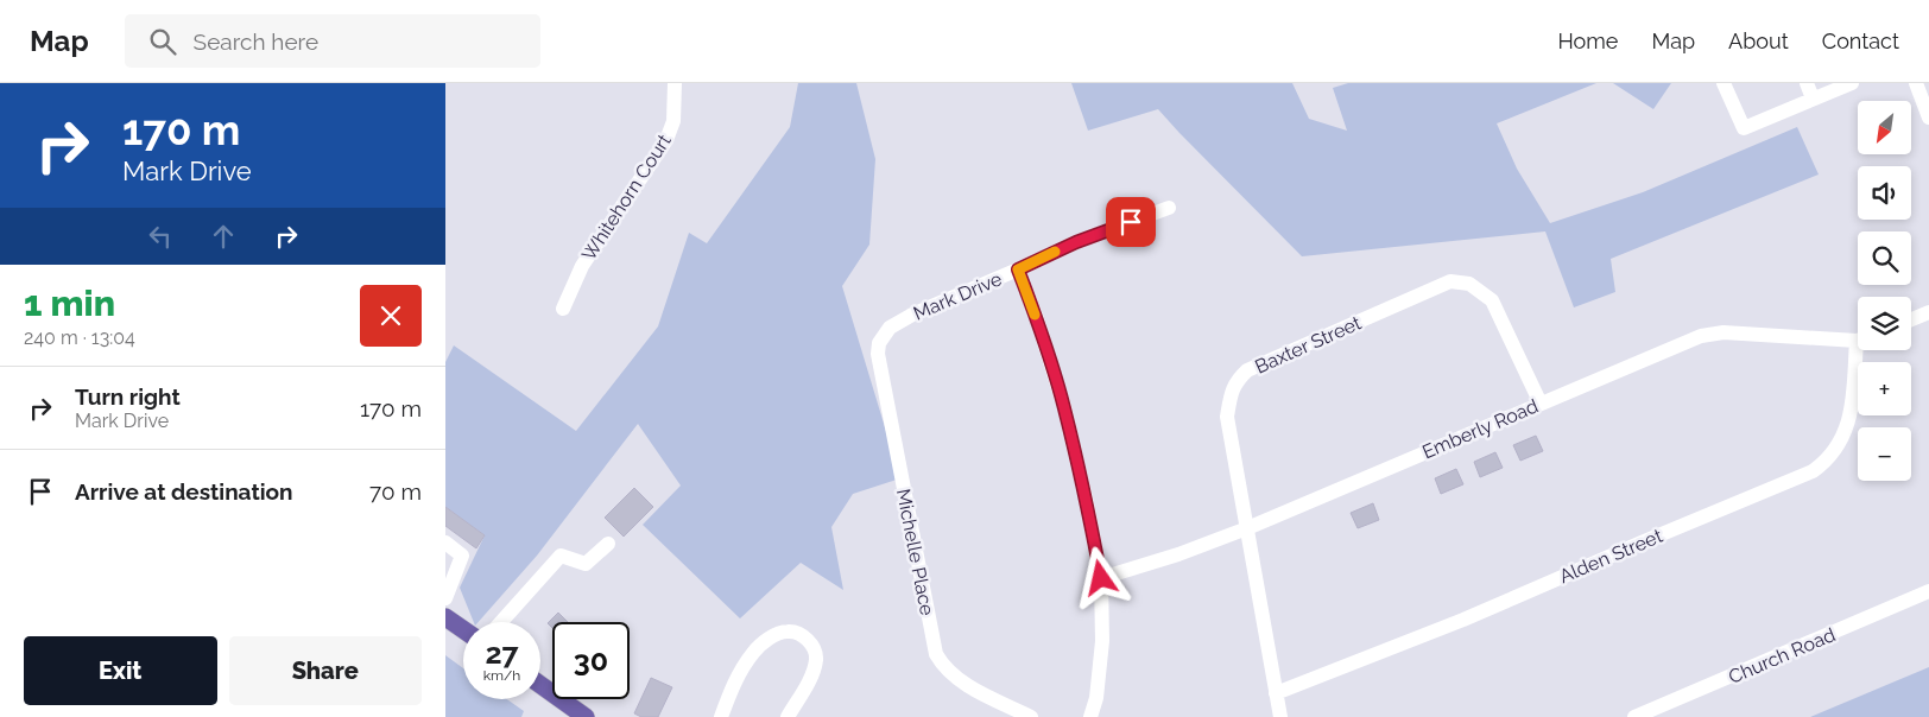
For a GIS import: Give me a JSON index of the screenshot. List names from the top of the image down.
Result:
{
  "streets": {
    "street": [
      "Whitehorn Court",
      "Mark Drive",
      "Baxter Street",
      "Emberly Road",
      "Michelle Place",
      "Alden Street",
      "Church Road"
    ]
  },
  "crossings": [
    ["Mark Drive", "Michelle Place"],
    ["Baxter Street", "Emberly Road"],
    ["Baxter Street", "Alden Street"]
  ],
  "north": "bottom left",
  "page": {
    "header": "Map",
    "search": "Search here",
    "nav": [
      "Home",
      "Map",
      "About",
      "Contact"
    ],
    "turn": ["170 m", "Mark Drive"],
    "map_buttons": ["+", "−"],
    "heading": ["1 min", "240 m · 13:04"],
    "list": [
      {
        "name": "Turn right",
        "note": "Mark Drive",
        "value": "170 m"
      },
      {
        "name": "Arrive at destination",
        "value": "70 m"
      }
    ],
    "speed": "27 km/h",
    "limit": "30",
    "buttons": ["Exit", "Share"]
  }
}
